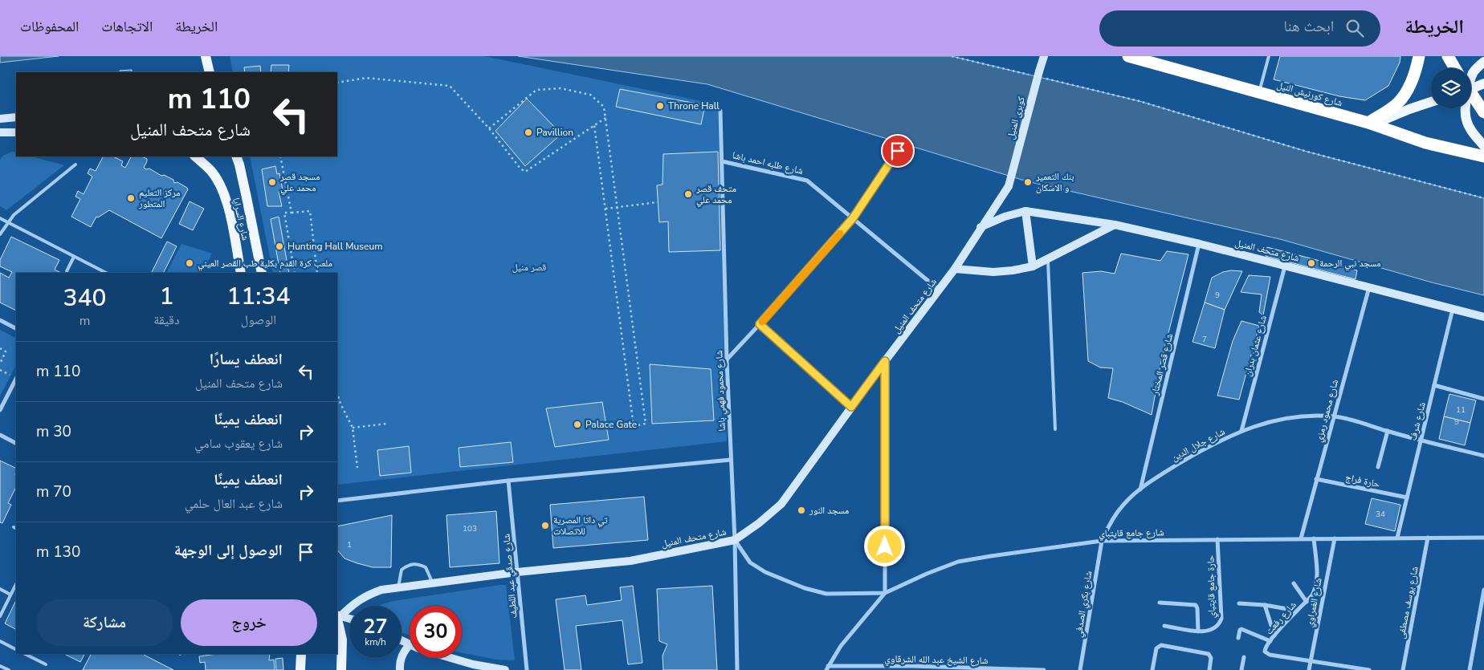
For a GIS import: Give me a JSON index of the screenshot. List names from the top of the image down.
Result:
{
  "streets": {
    "highway": ["شارع كورنيش النيل"],
    "main road": ["شارع السرايا"],
    "street": [
      "كوبرى المنيل",
      "شارع طلبه احمد باشا",
      "شارع متحف المنيل",
      "شارع عثمان بدران",
      "شارع قصر المختار",
      "شارع محمود فهمي باشا",
      "شارع محمود رمزي",
      "شارع شرف",
      "شارع جلال الدين",
      "حارة فراج",
      "شارع جامع قايتباي",
      "شارع صدقي عبد اللطيف",
      "حارة جامع قايتباي",
      "شارع الغمراوي",
      "شارع يوسف مصطفى",
      "شارع بكري الصدفي",
      "شارع رفعت",
      "شارع الشيخ عبد الله الشرقاوي"
    ]
  },
  "crossings": [
    ["كوبرى المنيل", "شارع متحف المنيل"],
    ["شارع طلبه احمد باشا", "شارع متحف المنيل"],
    ["شارع طلبه احمد باشا", "شارع محمود فهمي باشا"],
    ["شارع متحف المنيل", "شارع عثمان بدران"],
    ["شارع متحف المنيل", "شارع قصر المختار"],
    ["شارع متحف المنيل", "شارع محمود فهمي باشا"],
    ["شارع متحف المنيل", "شارع محمود رمزي"],
    ["شارع متحف المنيل", "شارع شرف"],
    ["شارع متحف المنيل", "شارع صدقي عبد اللطيف"],
    ["شارع عثمان بدران", "شارع جلال الدين"],
    ["شارع قصر المختار", "شارع جلال الدين"],
    ["شارع محمود رمزي", "شارع جلال الدين"],
    ["شارع محمود رمزي", "حارة فراج"],
    ["شارع محمود رمزي", "شارع جامع قايتباي"],
    ["شارع شرف", "شارع جلال الدين"],
    ["شارع شرف", "حارة فراج"],
    ["شارع شرف", "شارع جامع قايتباي"],
    ["شارع جلال الدين", "شارع جامع قايتباي"],
    ["شارع جلال الدين", "شارع بكري الصدفي"],
    ["شارع جامع قايتباي", "حارة جامع قايتباي"],
    ["شارع جامع قايتباي", "شارع الغمراوي"],
    ["شارع جامع قايتباي", "شارع يوسف مصطفى"],
    ["شارع جامع قايتباي", "شارع بكري الصدفي"],
    ["شارع جامع قايتباي", "شارع رفعت"],
    ["شارع جامع قايتباي", "شارع الشيخ عبد الله الشرقاوي"],
    ["شارع الغمراوي", "شارع رفعت"]
  ],
  "parks": ["قصر منيل"],
  "places": [
    "Throne Hall",
    "Pavillion",
    "مسجد قصر محمد علي",
    "بنك التعمير و الاسكان",
    "متحف قصر محمد علي",
    "مركز التعليم المتطور",
    "Hunting Hall Museum",
    "ملعب كرة القدم بكلية طب القصر العيني",
    "مسجد نبي الرحمة",
    "Palace Gate",
    "مسجد النور",
    "تي داتا المصرية للاتصلات"
  ],
  "house_numbers": [
    "9",
    "7",
    "11",
    "9",
    "34",
    "103",
    "1"
  ],
  "page": {
    "header": "الخريطة",
    "search": "ابحث هنا",
    "nav": ["الخريطة", "الاتجاهات", "المحفوظات"],
    "turn": ["110 m", "شارع متحف المنيل"],
    "eta": [
      "11:34",
      "الوصول",
      "1",
      "دقيقة",
      "340",
      "m"
    ],
    "list": [
      {
        "name": "انعطف يسارًا",
        "note": "شارع متحف المنيل",
        "value": "110 m"
      },
      {
        "name": "انعطف يمينًا",
        "note": "شارع يعقوب سامي",
        "value": "30 m"
      },
      {
        "name": "انعطف يمينًا",
        "note": "شارع عبد العال حلمي",
        "value": "70 m"
      },
      {
        "name": "الوصول إلى الوجهة",
        "value": "130 m"
      }
    ],
    "buttons": ["خروج", "مشاركة"],
    "speed": "27 km/h",
    "limit": "30"
  }
}
